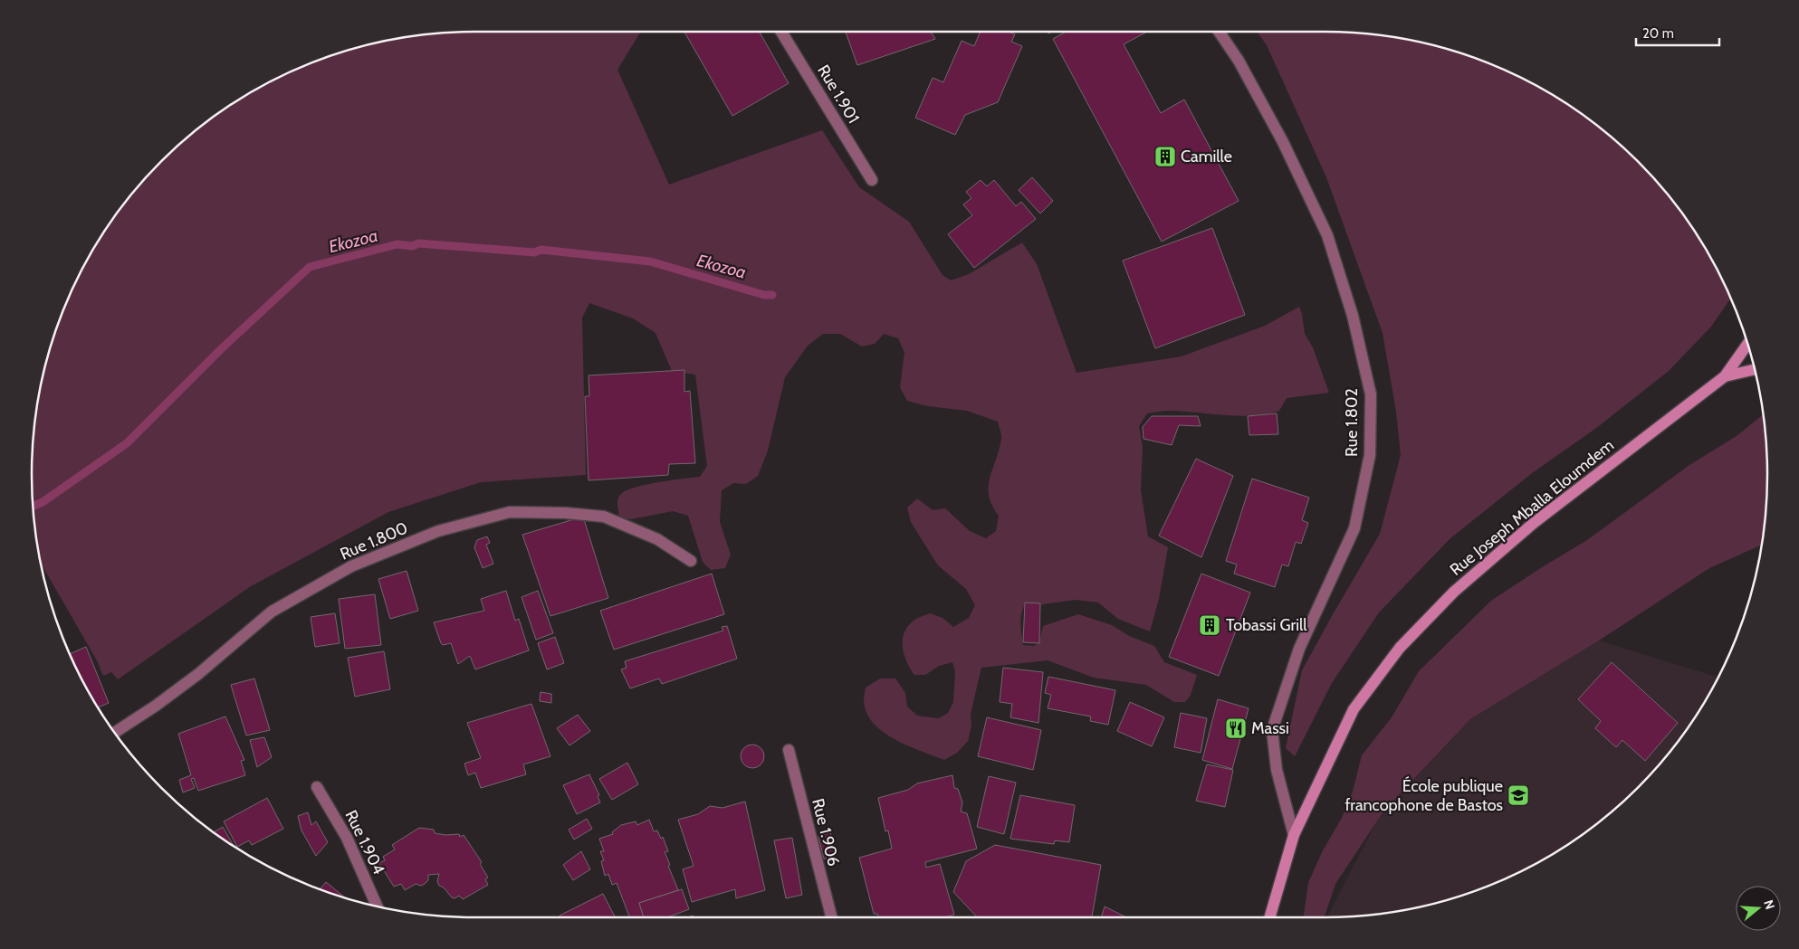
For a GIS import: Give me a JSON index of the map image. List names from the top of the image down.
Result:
{
  "streets": {
    "main road": ["Rue Joseph Mballa Eloumdem"],
    "street": [
      "Rue 1.901",
      "Rue 1.802",
      "Rue 1.800",
      "Rue 1.906",
      "Rue 1.904"
    ]
  },
  "crossings": [
    ["Rue 1.802", "Rue Joseph Mballa Eloumdem"]
  ],
  "water": ["Ekozoa"],
  "places": {
    "building": ["Camille", "Tobassi Grill"],
    "restaurant": ["Massi"],
    "school or university": ["École publique francophone de Bastos"]
  },
  "scale_bar": "20 m",
  "north": "right"
}
